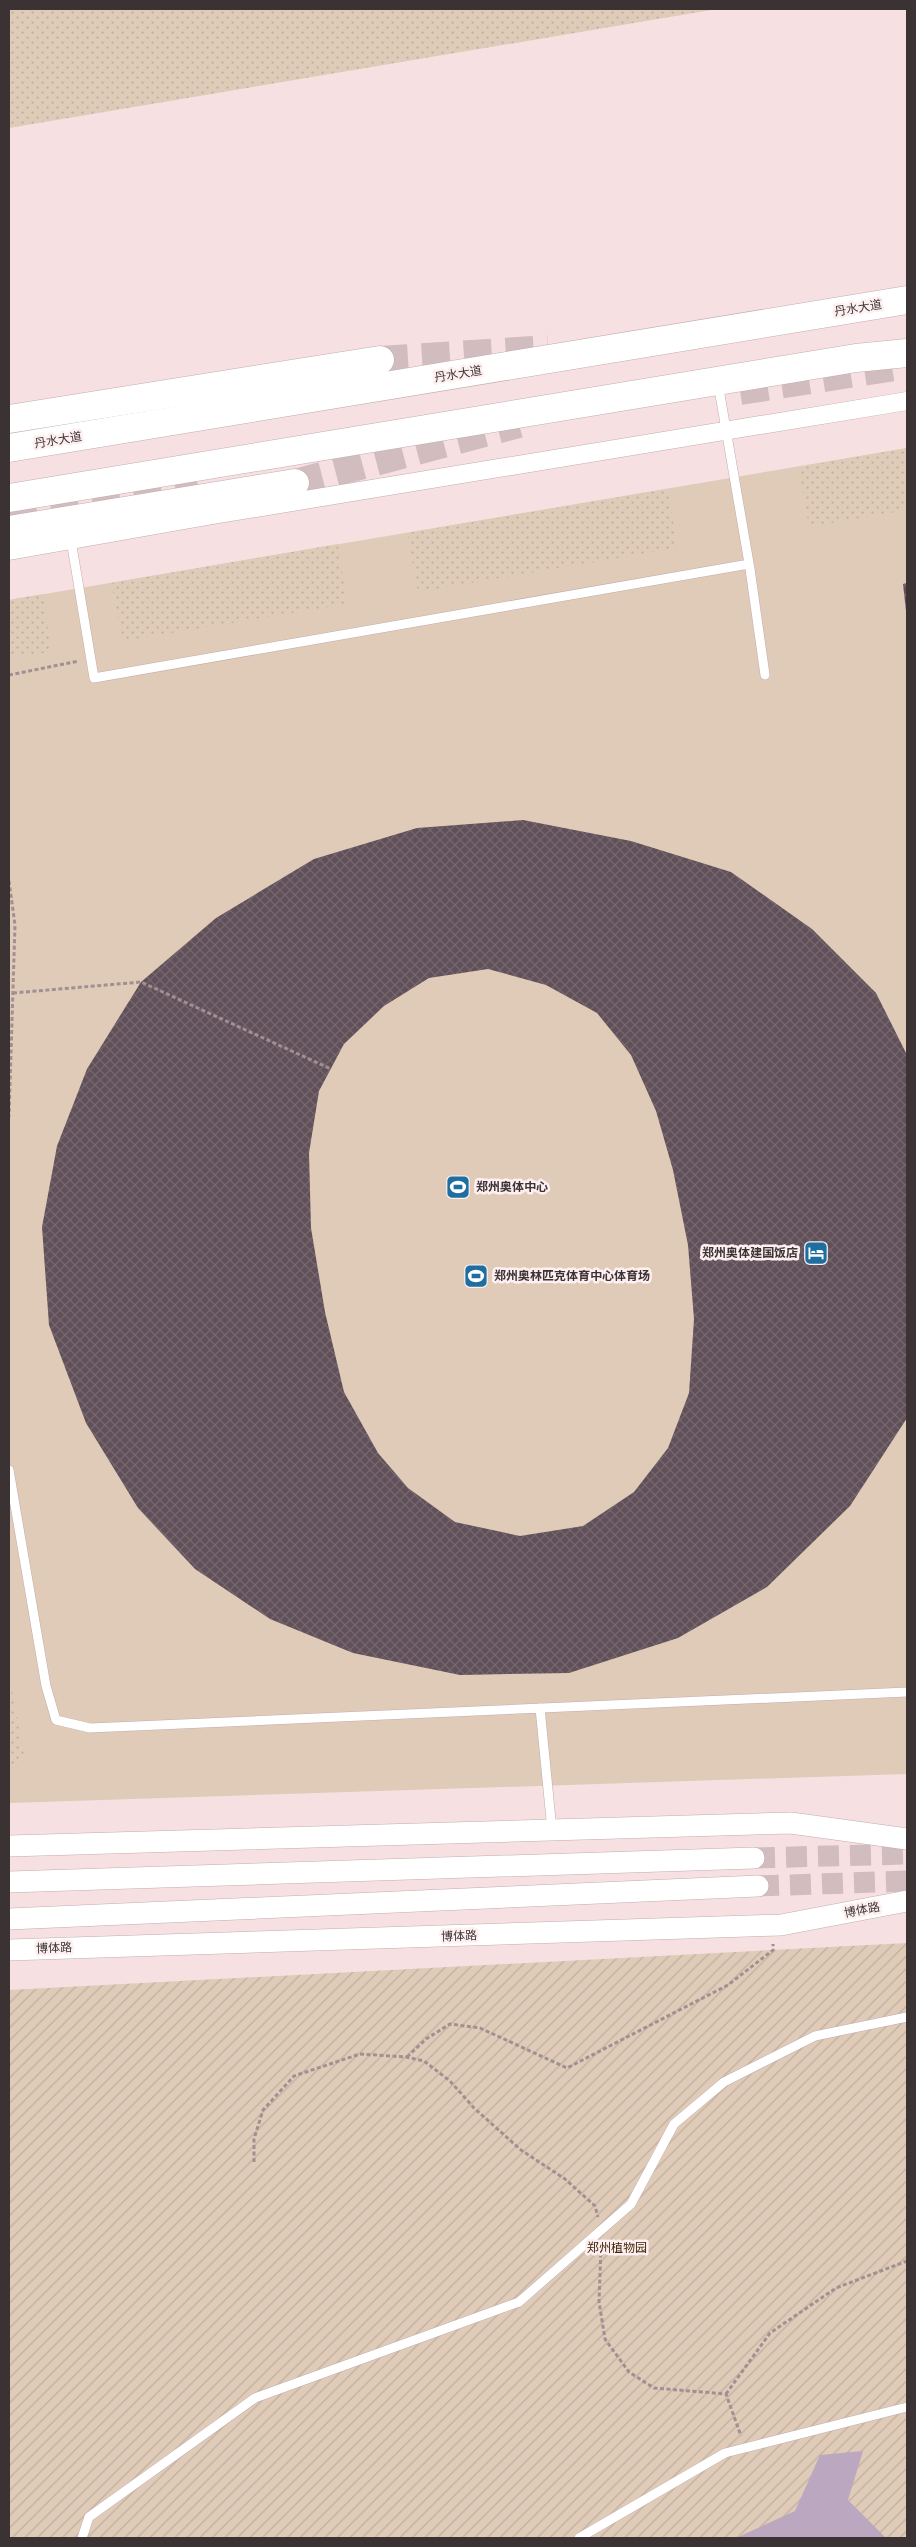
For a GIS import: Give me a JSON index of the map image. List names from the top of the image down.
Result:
{
  "streets": {
    "main road": ["丹水大道"],
    "street": ["博体路"]
  },
  "parks": ["郑州植物园"],
  "places": {
    "sports": ["郑州奥体中心", "郑州奥林匹克体育中心体育场"],
    "hotel": ["郑州奥体建国饭店"]
  }
}
